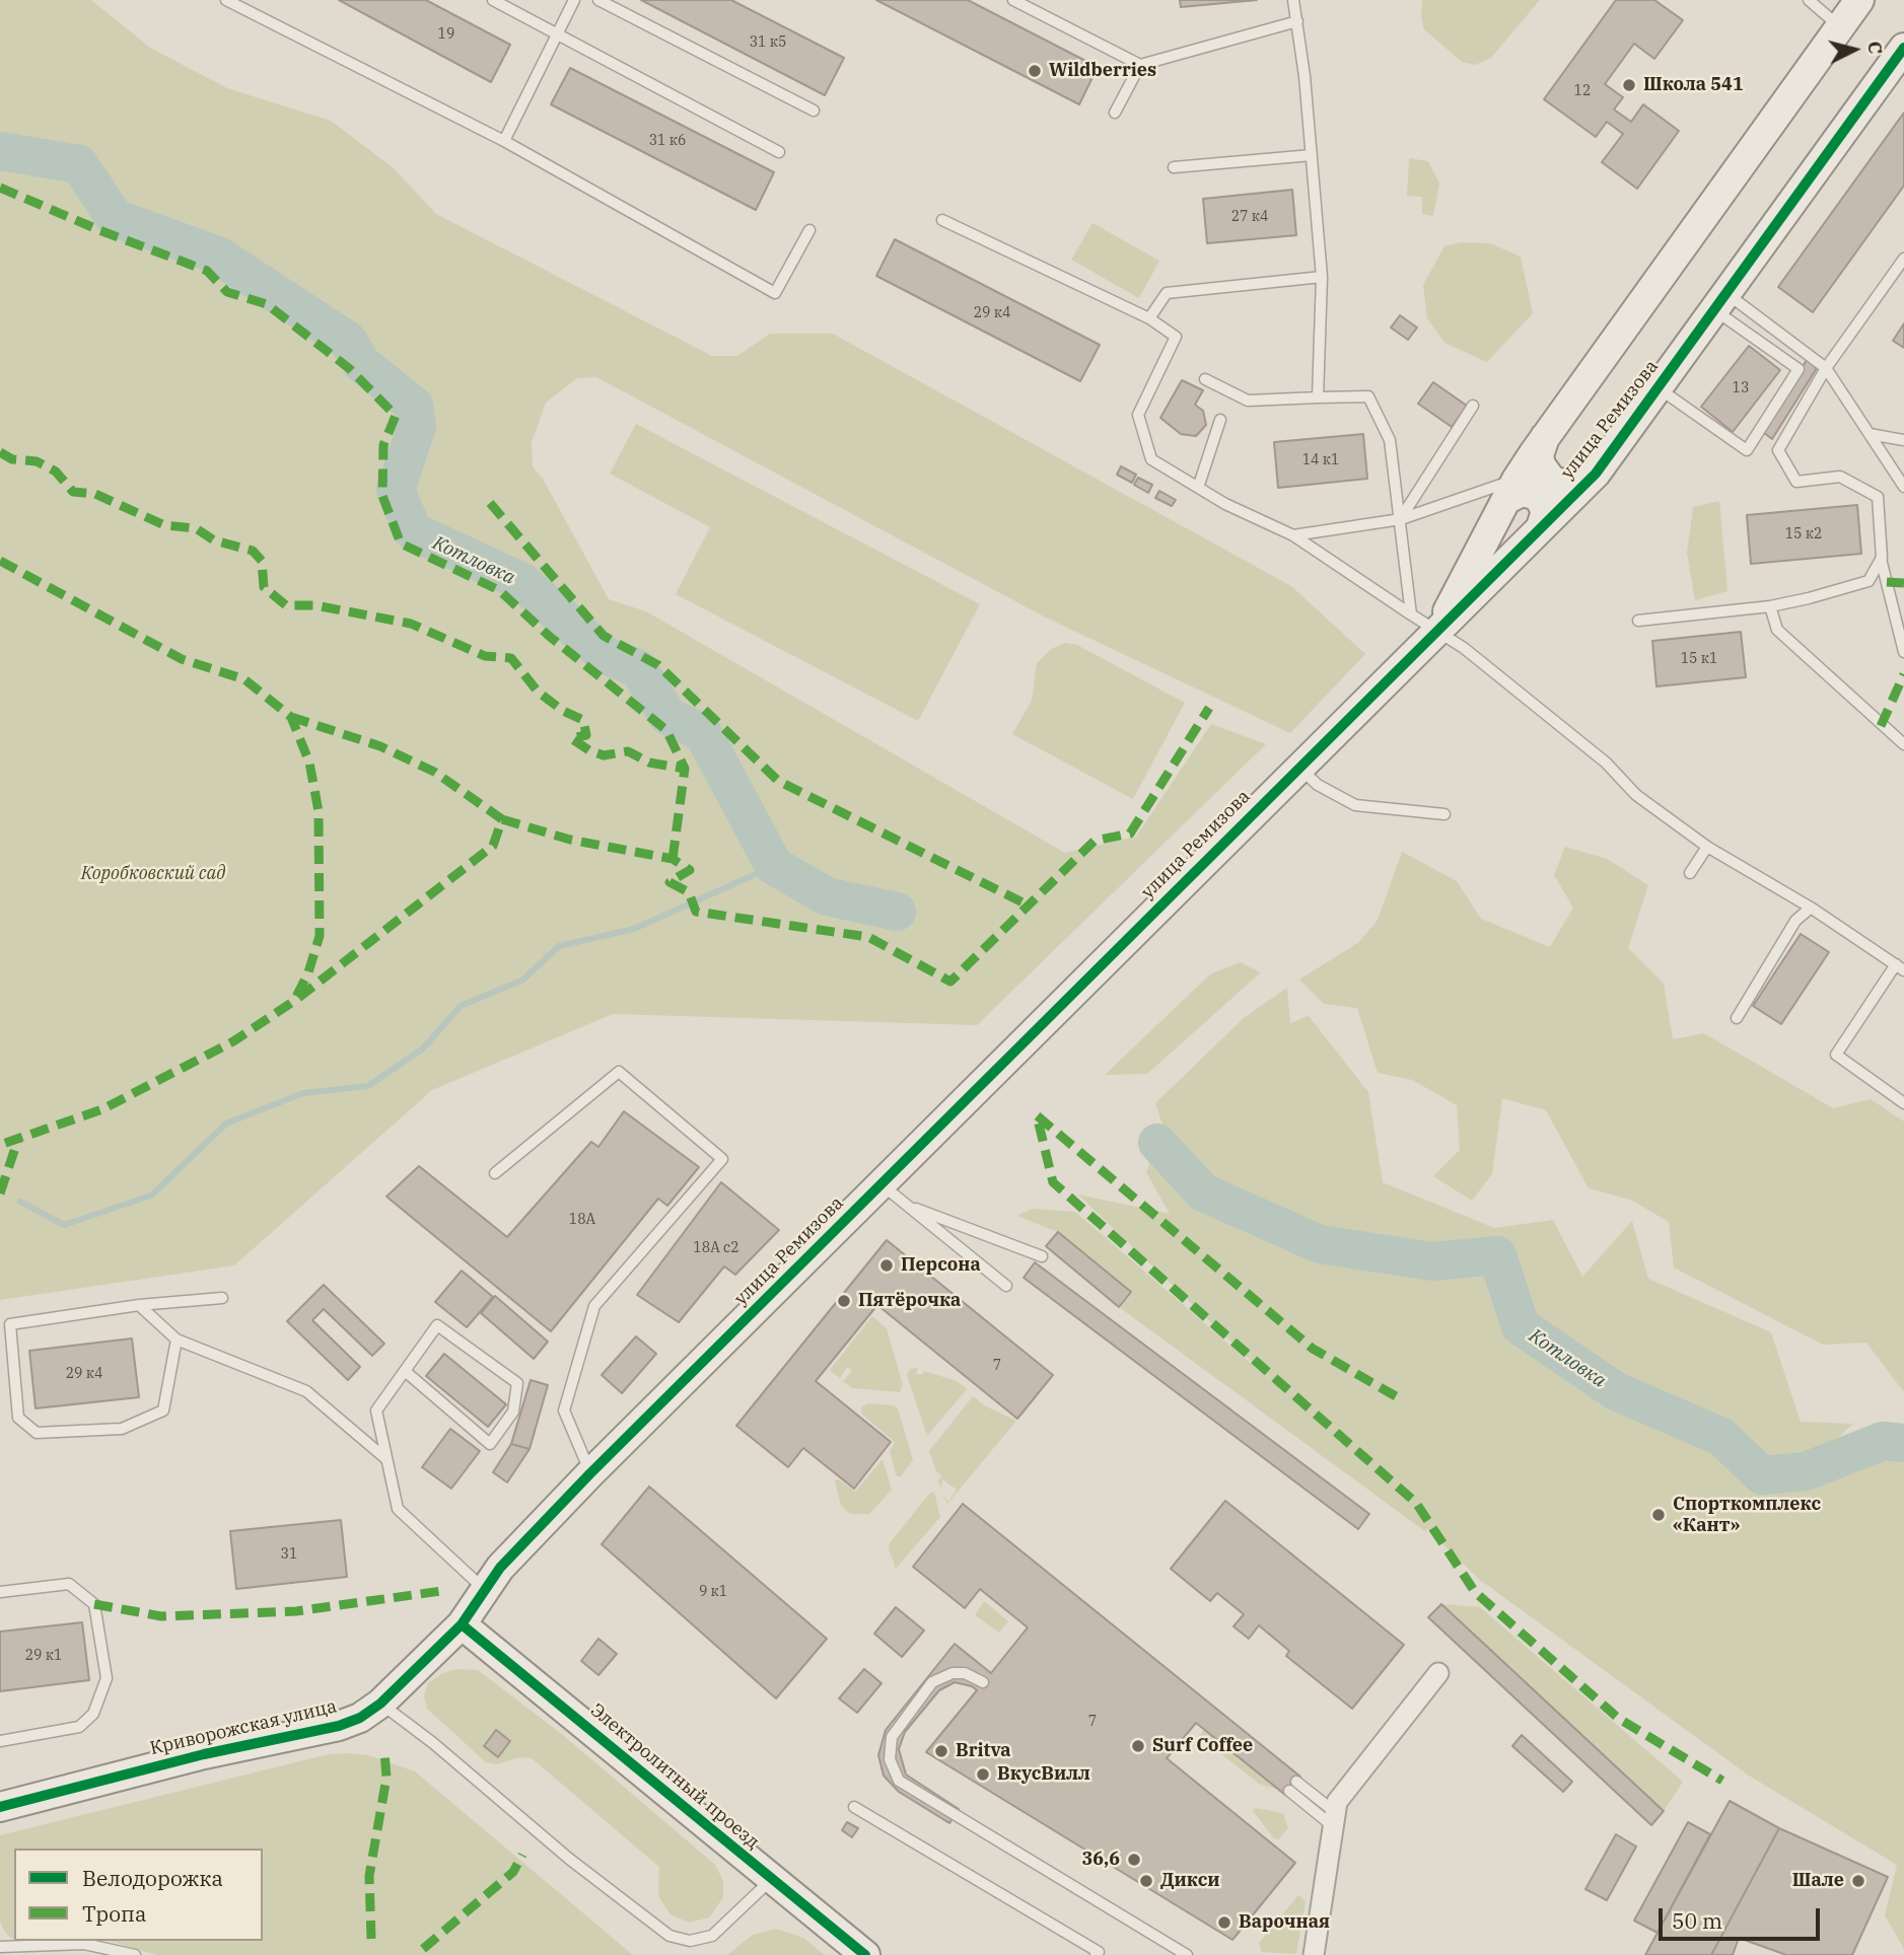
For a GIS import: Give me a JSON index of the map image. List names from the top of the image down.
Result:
{
  "streets": {
    "street": ["улица Ремизова", "Криворожская улица", "Электролитный проезд"]
  },
  "crossings": [
    ["улица Ремизова", "Криворожская улица"],
    ["улица Ремизова", "Электролитный проезд"],
    ["Криворожская улица", "Электролитный проезд"]
  ],
  "water": ["Котловка"],
  "parks": ["Коробковский сад"],
  "places": [
    "Wildberries",
    "Школа 541",
    "Персона",
    "Пятёрочка",
    "Спорткомплекс «Кант»",
    "Surf Coffee",
    "Britva",
    "ВкусВилл",
    "36,6",
    "Дикси",
    "Шале",
    "Варочная"
  ],
  "house_numbers": [
    "19",
    "31 к5",
    "12",
    "31 к6",
    "27 к4",
    "29 к4",
    "13",
    "14 к1",
    "15 к2",
    "15 к1",
    "18А",
    "18А с2",
    "7",
    "29 к4",
    "31",
    "9 к1",
    "29 к1",
    "7"
  ],
  "legend": ["Велодорожка", "Тропа"],
  "scale_bar": "50 m",
  "north": "right"
}
